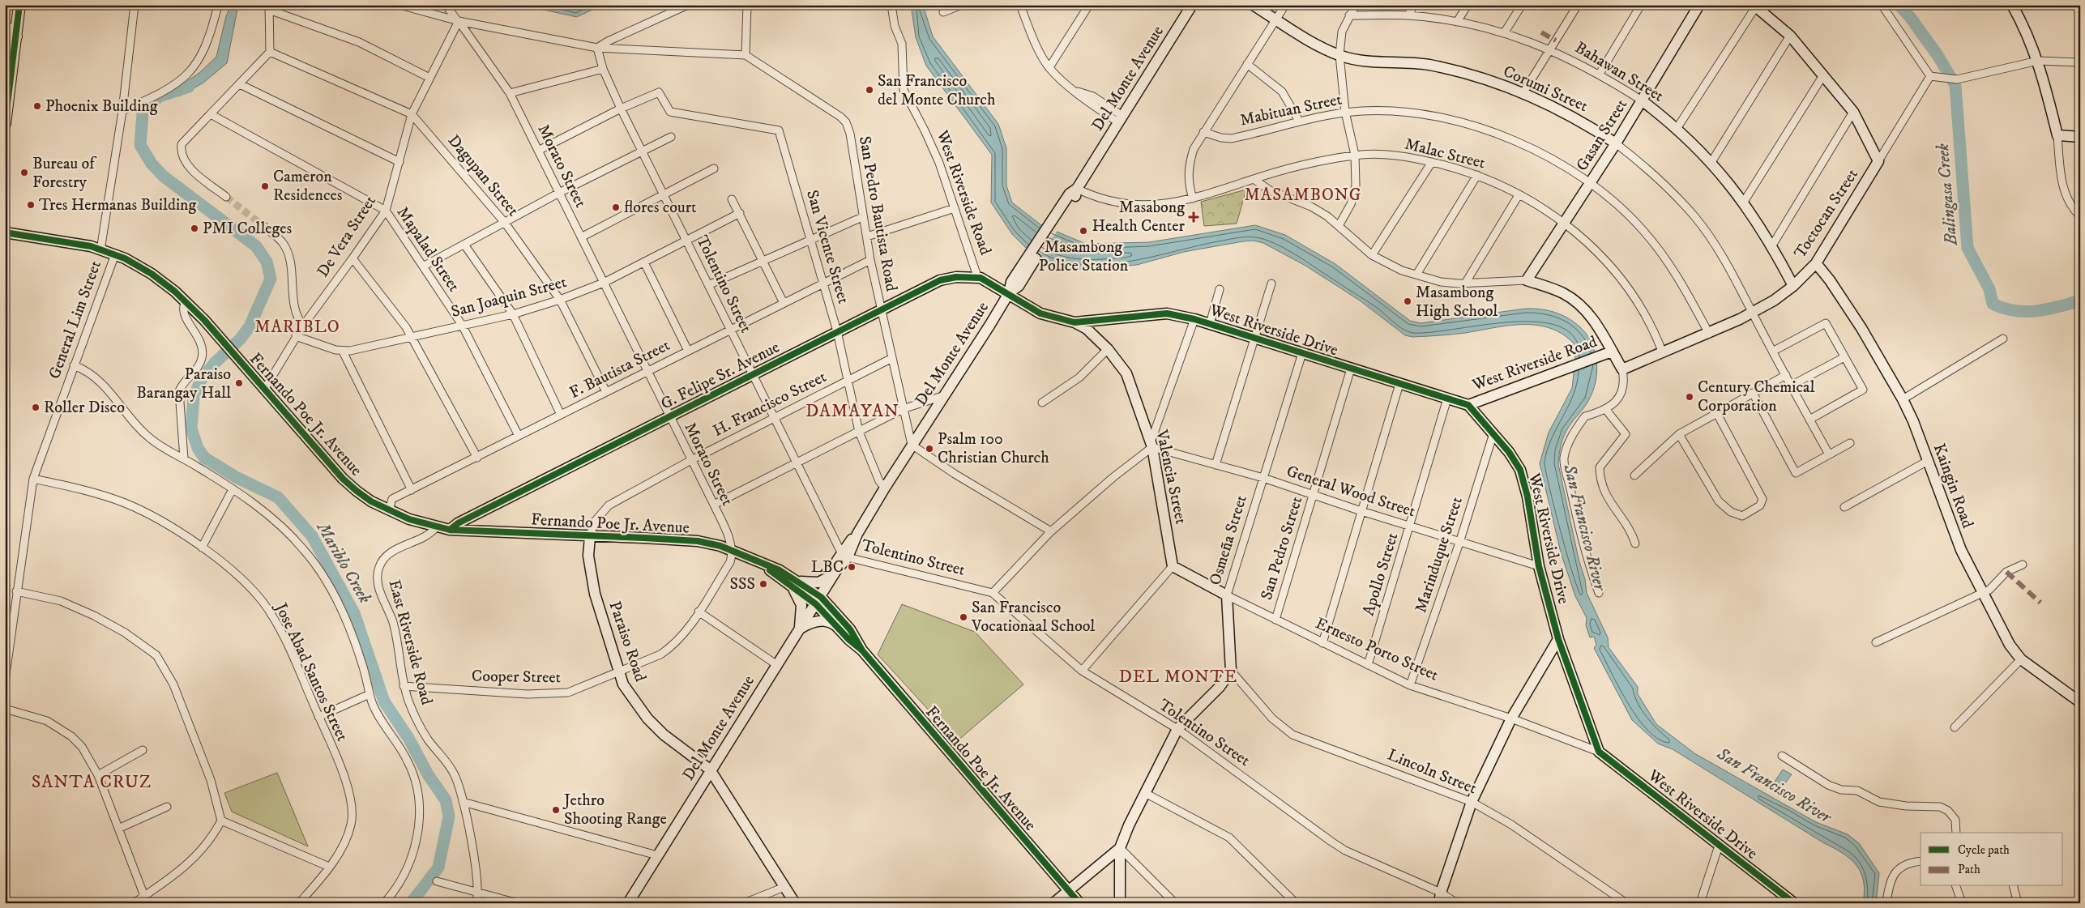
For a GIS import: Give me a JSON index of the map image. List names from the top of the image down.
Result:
{
  "streets": {
    "street": [
      "Bahawan Street",
      "Del Monte Avenue",
      "Corumi Street",
      "Mabituan Street",
      "Gasan Street",
      "Malac Street",
      "Morato Street",
      "Dagupan Street",
      "West Riverside Road",
      "San Pedro Bautista Road",
      "Toctocan Street",
      "De Vera Street",
      "San Vicente Street",
      "Mapalad Street",
      "Tolentino Street",
      "San Joaquin Street",
      "General Lim Street",
      "West Riverside Drive",
      "F. Bautista Street",
      "G. Felipe Sr. Avenue",
      "H. Francisco Street",
      "Fernando Poe Jr. Avenue",
      "Valencia Street",
      "Kaingin Road",
      "General Wood Street",
      "Osmeña Street",
      "San Pedro Street",
      "Marinduque Street",
      "Apollo Street",
      "Paraiso Road",
      "East Riverside Road",
      "Ernesto Porto Street",
      "Jose Abad Santos Street",
      "Cooper Street",
      "Lincoln Street"
    ]
  },
  "crossings": [
    ["Bahawan Street", "Gasan Street"],
    ["Bahawan Street", "Toctocan Street"],
    ["Del Monte Avenue", "Malac Street"],
    ["Del Monte Avenue", "San Pedro Bautista Road"],
    ["Del Monte Avenue", "San Vicente Street"],
    ["Del Monte Avenue", "Tolentino Street"],
    ["Del Monte Avenue", "West Riverside Drive"],
    ["Del Monte Avenue", "Fernando Poe Jr. Avenue"],
    ["Del Monte Avenue", "Paraiso Road"],
    ["Corumi Street", "Gasan Street"],
    ["Corumi Street", "Toctocan Street"],
    ["Mabituan Street", "Gasan Street"],
    ["Mabituan Street", "Toctocan Street"],
    ["Gasan Street", "Malac Street"],
    ["Malac Street", "Toctocan Street"],
    ["Morato Street", "San Pedro Bautista Road"],
    ["Morato Street", "De Vera Street"],
    ["Morato Street", "San Joaquin Street"],
    ["Morato Street", "F. Bautista Street"],
    ["Morato Street", "G. Felipe Sr. Avenue"],
    ["Morato Street", "H. Francisco Street"],
    ["Morato Street", "Fernando Poe Jr. Avenue"],
    ["Morato Street", "Cooper Street"],
    ["Dagupan Street", "De Vera Street"],
    ["Dagupan Street", "San Joaquin Street"],
    ["Dagupan Street", "F. Bautista Street"],
    ["West Riverside Road", "West Riverside Drive"],
    ["West Riverside Road", "G. Felipe Sr. Avenue"],
    ["San Pedro Bautista Road", "De Vera Street"],
    ["San Pedro Bautista Road", "Tolentino Street"],
    ["San Pedro Bautista Road", "F. Bautista Street"],
    ["San Pedro Bautista Road", "G. Felipe Sr. Avenue"],
    ["San Pedro Bautista Road", "H. Francisco Street"],
    ["Toctocan Street", "Kaingin Road"],
    ["De Vera Street", "Mapalad Street"],
    ["De Vera Street", "San Joaquin Street"],
    ["De Vera Street", "Fernando Poe Jr. Avenue"],
    ["San Vicente Street", "Tolentino Street"],
    ["San Vicente Street", "F. Bautista Street"],
    ["San Vicente Street", "G. Felipe Sr. Avenue"],
    ["San Vicente Street", "H. Francisco Street"],
    ["Mapalad Street", "San Joaquin Street"],
    ["Mapalad Street", "F. Bautista Street"],
    ["Tolentino Street", "San Joaquin Street"],
    ["Tolentino Street", "F. Bautista Street"],
    ["Tolentino Street", "G. Felipe Sr. Avenue"],
    ["Tolentino Street", "H. Francisco Street"],
    ["General Lim Street", "Fernando Poe Jr. Avenue"],
    ["General Lim Street", "Jose Abad Santos Street"],
    ["West Riverside Drive", "Valencia Street"],
    ["West Riverside Drive", "General Wood Street"],
    ["West Riverside Drive", "Osmeña Street"],
    ["West Riverside Drive", "San Pedro Street"],
    ["West Riverside Drive", "Marinduque Street"],
    ["West Riverside Drive", "Apollo Street"],
    ["West Riverside Drive", "Ernesto Porto Street"],
    ["F. Bautista Street", "Fernando Poe Jr. Avenue"],
    ["G. Felipe Sr. Avenue", "Fernando Poe Jr. Avenue"],
    ["H. Francisco Street", "Fernando Poe Jr. Avenue"],
    ["H. Francisco Street", "Paraiso Road"],
    ["Fernando Poe Jr. Avenue", "Paraiso Road"],
    ["Fernando Poe Jr. Avenue", "East Riverside Road"],
    ["Fernando Poe Jr. Avenue", "Cooper Street"],
    ["Valencia Street", "General Wood Street"],
    ["Valencia Street", "Ernesto Porto Street"],
    ["General Wood Street", "Osmeña Street"],
    ["General Wood Street", "San Pedro Street"],
    ["General Wood Street", "Marinduque Street"],
    ["General Wood Street", "Apollo Street"],
    ["Osmeña Street", "Ernesto Porto Street"],
    ["Osmeña Street", "Lincoln Street"],
    ["San Pedro Street", "Ernesto Porto Street"],
    ["Marinduque Street", "Ernesto Porto Street"],
    ["Apollo Street", "Ernesto Porto Street"],
    ["Paraiso Road", "Cooper Street"],
    ["East Riverside Road", "Cooper Street"]
  ],
  "districts": [
    "MASAMBONG",
    "MARIBLO",
    "DAMAYAN",
    "DEL MONTE",
    "SANTA CRUZ"
  ],
  "water": ["Balingasa Creek", "San Francisco River", "Mariblo Creek"],
  "places": {
    "other": [
      "San Francisco del Monte Church",
      "Phoenix Building",
      "Bureau of Forestry",
      "Cameron Residences",
      "Tres Hermanas Building",
      "flores court",
      "PMI Colleges",
      "Masambong Police Station",
      "Masambong High School",
      "Paraiso Barangay Hall",
      "Century Chemical Corporation",
      "Roller Disco",
      "Psalm 100 Christian Church",
      "LBC",
      "SSS",
      "San Francisco Vocationaal School",
      "Jethro Shooting Range"
    ],
    "health": ["Masabong Health Center"]
  },
  "legend": ["Cycle path", "Path"]
}
